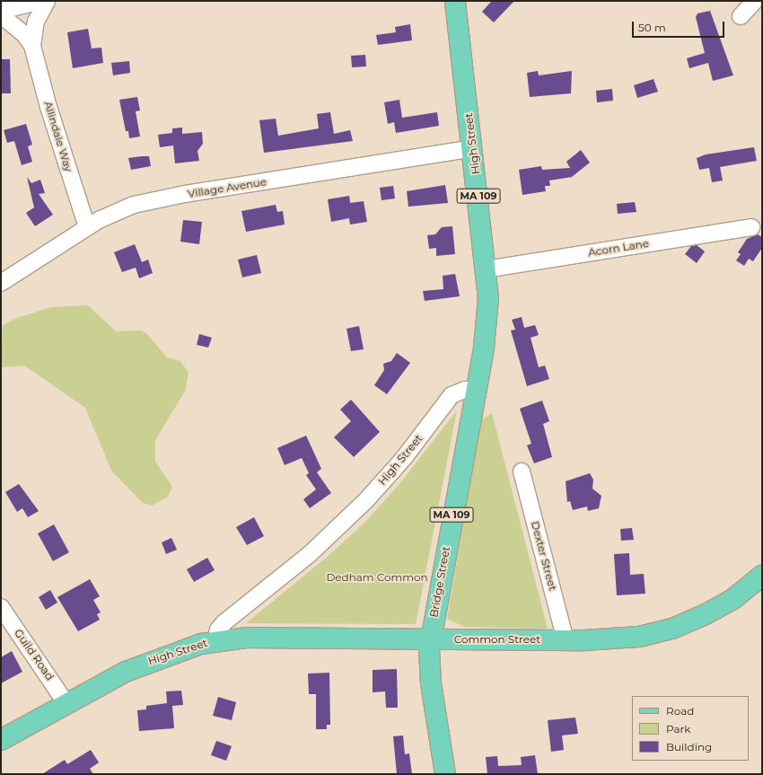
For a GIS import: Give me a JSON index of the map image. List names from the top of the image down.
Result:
{
  "streets": {
    "main road": [
      "High Street",
      "MA 109",
      "Bridge Street",
      "Common Street"
    ],
    "street": [
      "Allindale Way",
      "Village Avenue",
      "Acorn Lane",
      "Dexter Street",
      "Guild Road"
    ]
  },
  "crossings": [
    ["Allindale Way", "Village Avenue"],
    ["High Street", "Village Avenue"],
    ["High Street", "Acorn Lane"],
    ["High Street", "Bridge Street"],
    ["High Street", "Common Street"],
    ["High Street", "Guild Road"],
    ["Dexter Street", "Common Street"],
    ["Bridge Street", "Common Street"]
  ],
  "parks": ["Dedham Common"],
  "legend": ["Road", "Park", "Building"],
  "scale_bar": "50 m"
}
